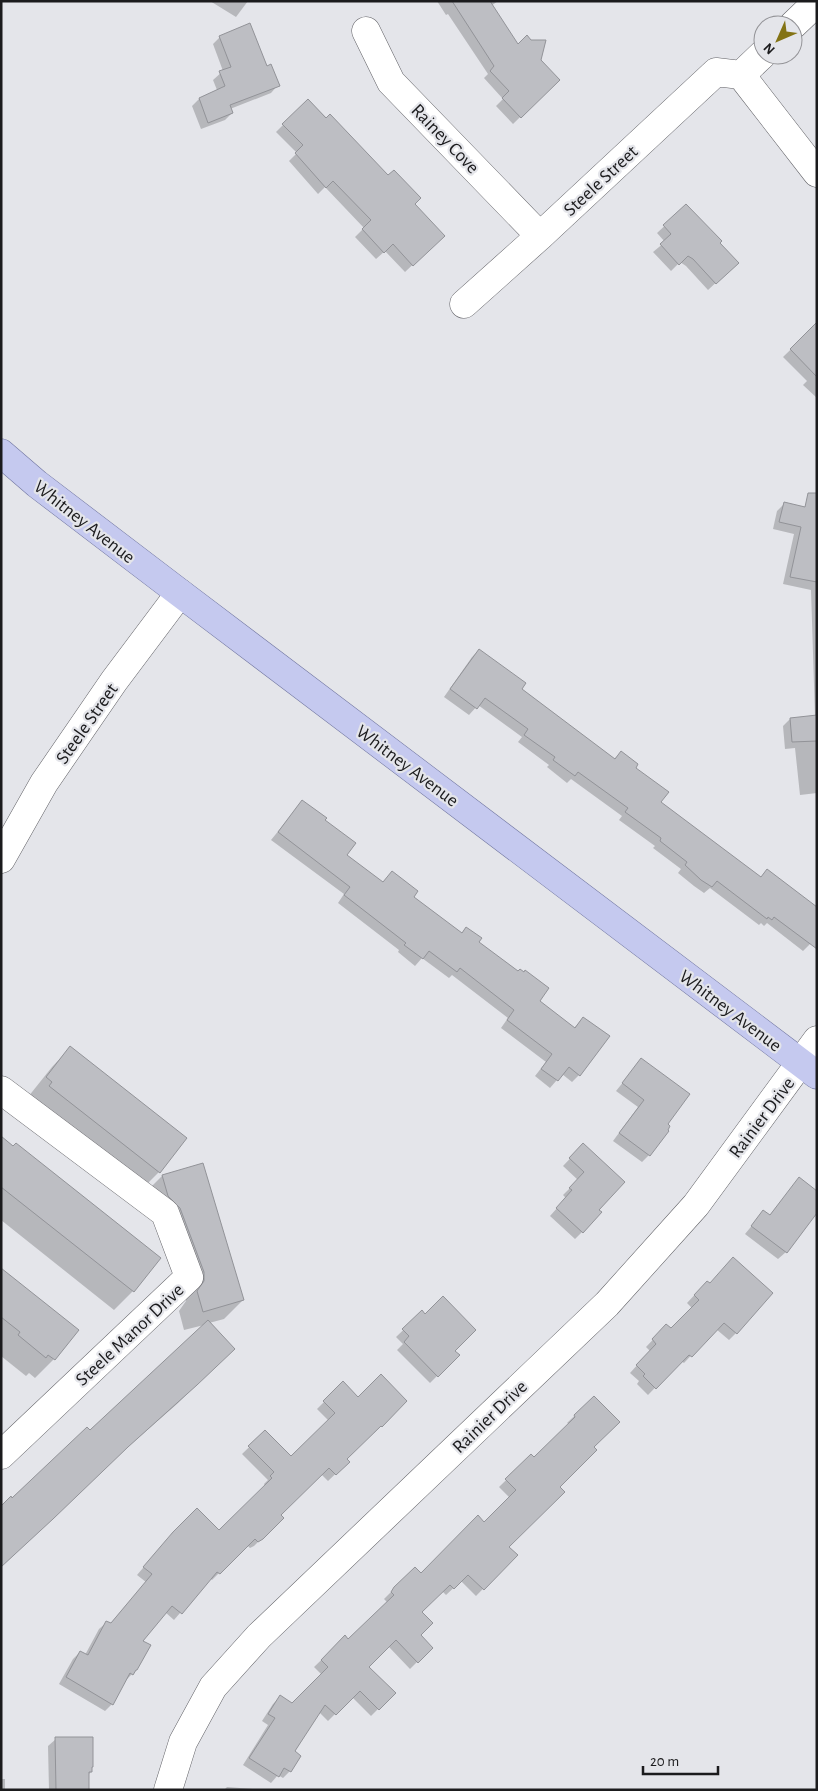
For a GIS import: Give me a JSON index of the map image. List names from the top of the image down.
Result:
{
  "streets": {
    "main road": ["Whitney Avenue"],
    "street": [
      "Rainey Cove",
      "Steele Street",
      "Rainier Drive",
      "Steele Manor Drive"
    ]
  },
  "crossings": [
    ["Rainey Cove", "Steele Street"],
    ["Steele Street", "Whitney Avenue"],
    ["Whitney Avenue", "Rainier Drive"]
  ],
  "scale_bar": "20 m",
  "north": "bottom left"
}
